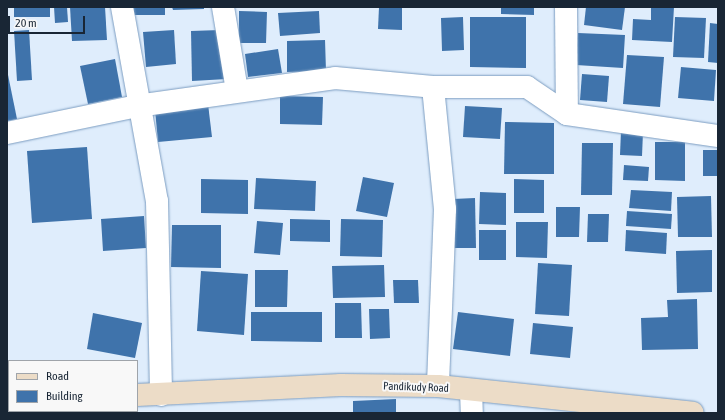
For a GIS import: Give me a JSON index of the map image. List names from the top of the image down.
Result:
{
  "streets": {
    "street": ["Pandikudy Road"]
  },
  "legend": ["Road", "Building"],
  "scale_bar": "20 m"
}
